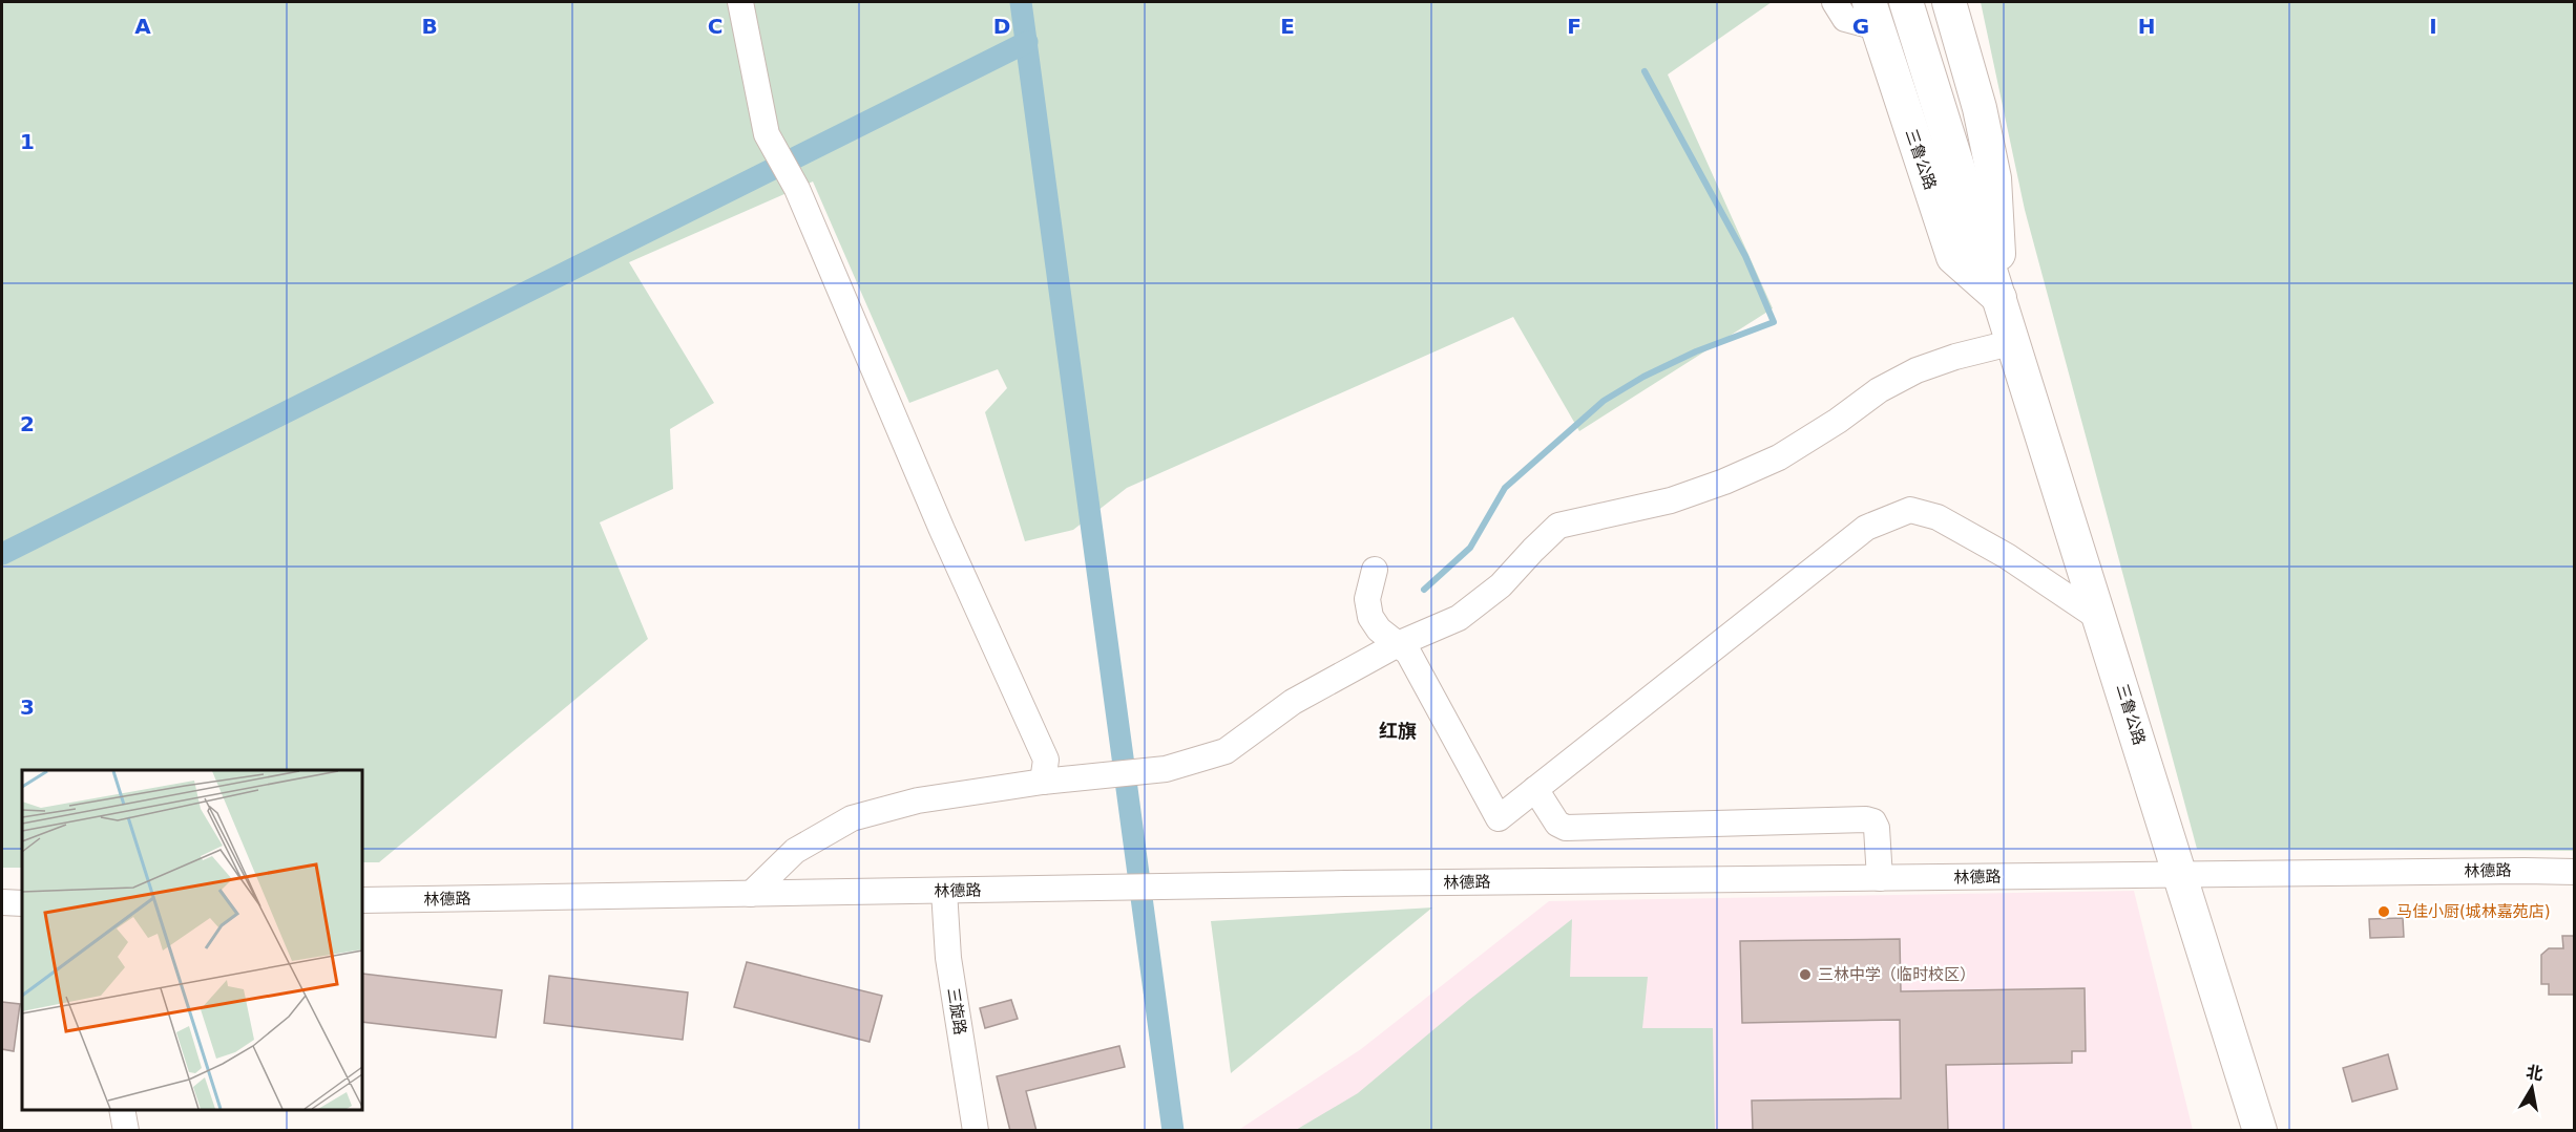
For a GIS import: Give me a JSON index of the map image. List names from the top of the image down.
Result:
{
  "streets": {
    "main road": ["三鲁公路"],
    "street": ["林德路", "三旋路"]
  },
  "crossings": [
    ["三鲁公路", "林德路"],
    ["林德路", "三旋路"]
  ],
  "districts": ["红旗"],
  "places": ["马佳小厨(城林嘉苑店)", "三林中学（临时校区）"],
  "north": "top",
  "grid": {
    "columns": [
      "A",
      "B",
      "C",
      "D",
      "E",
      "F",
      "G",
      "H",
      "I"
    ],
    "rows": ["1", "2", "3"]
  }
}
